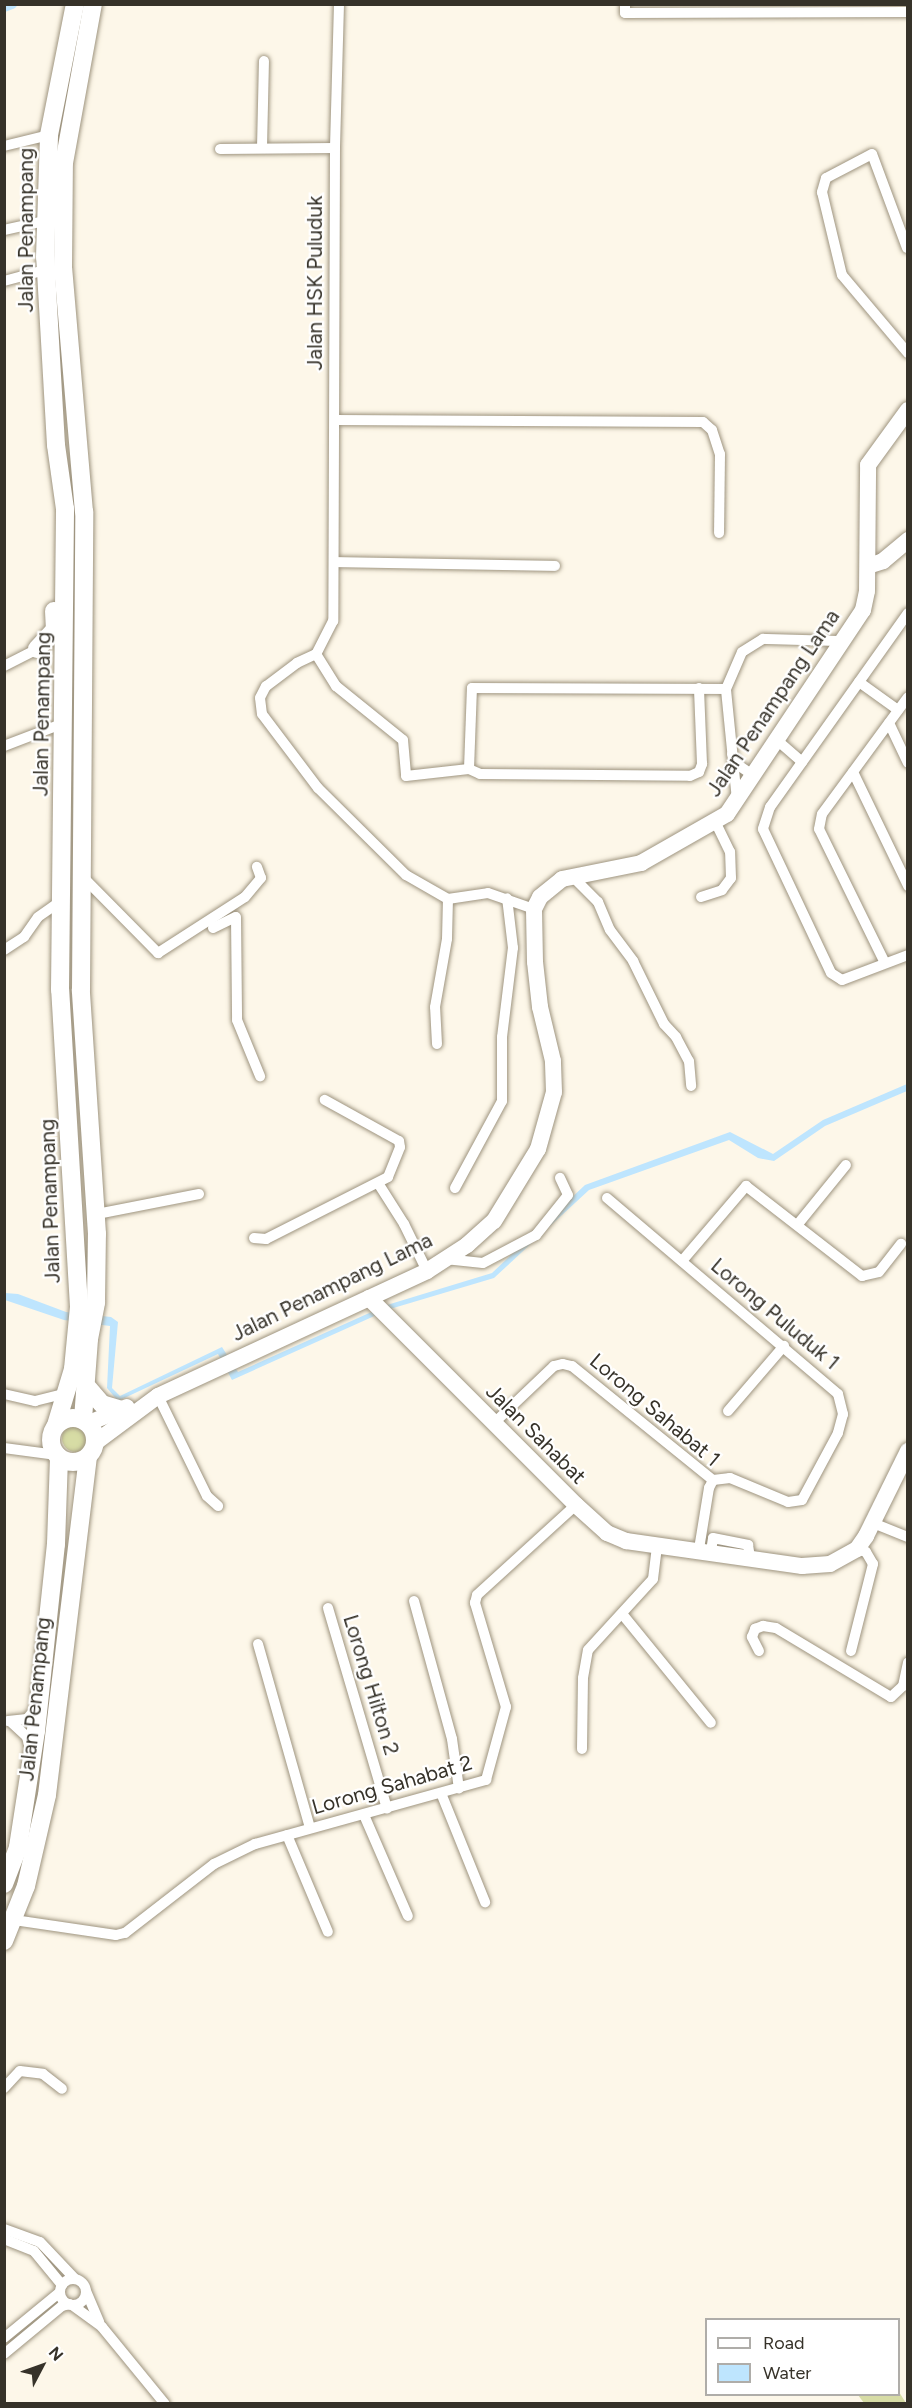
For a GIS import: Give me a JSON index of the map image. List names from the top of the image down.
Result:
{
  "streets": {
    "main road": ["Jalan Penampang", "Jalan Penampang Lama", "Jalan Sahabat"],
    "street": [
      "Jalan HSK Puluduk",
      "Lorong Puluduk 1",
      "Lorong Sahabat 1",
      "Lorong Hilton 2",
      "Lorong Sahabat 2"
    ]
  },
  "crossings": [
    ["Jalan Penampang", "Jalan Penampang Lama"],
    ["Jalan Penampang", "Lorong Sahabat 2"],
    ["Jalan Penampang Lama", "Jalan Sahabat"],
    ["Lorong Puluduk 1", "Lorong Sahabat 1"],
    ["Lorong Sahabat 1", "Jalan Sahabat"],
    ["Jalan Sahabat", "Lorong Sahabat 2"],
    ["Lorong Hilton 2", "Lorong Sahabat 2"]
  ],
  "legend": ["Road", "Water"],
  "north": "top right"
}
